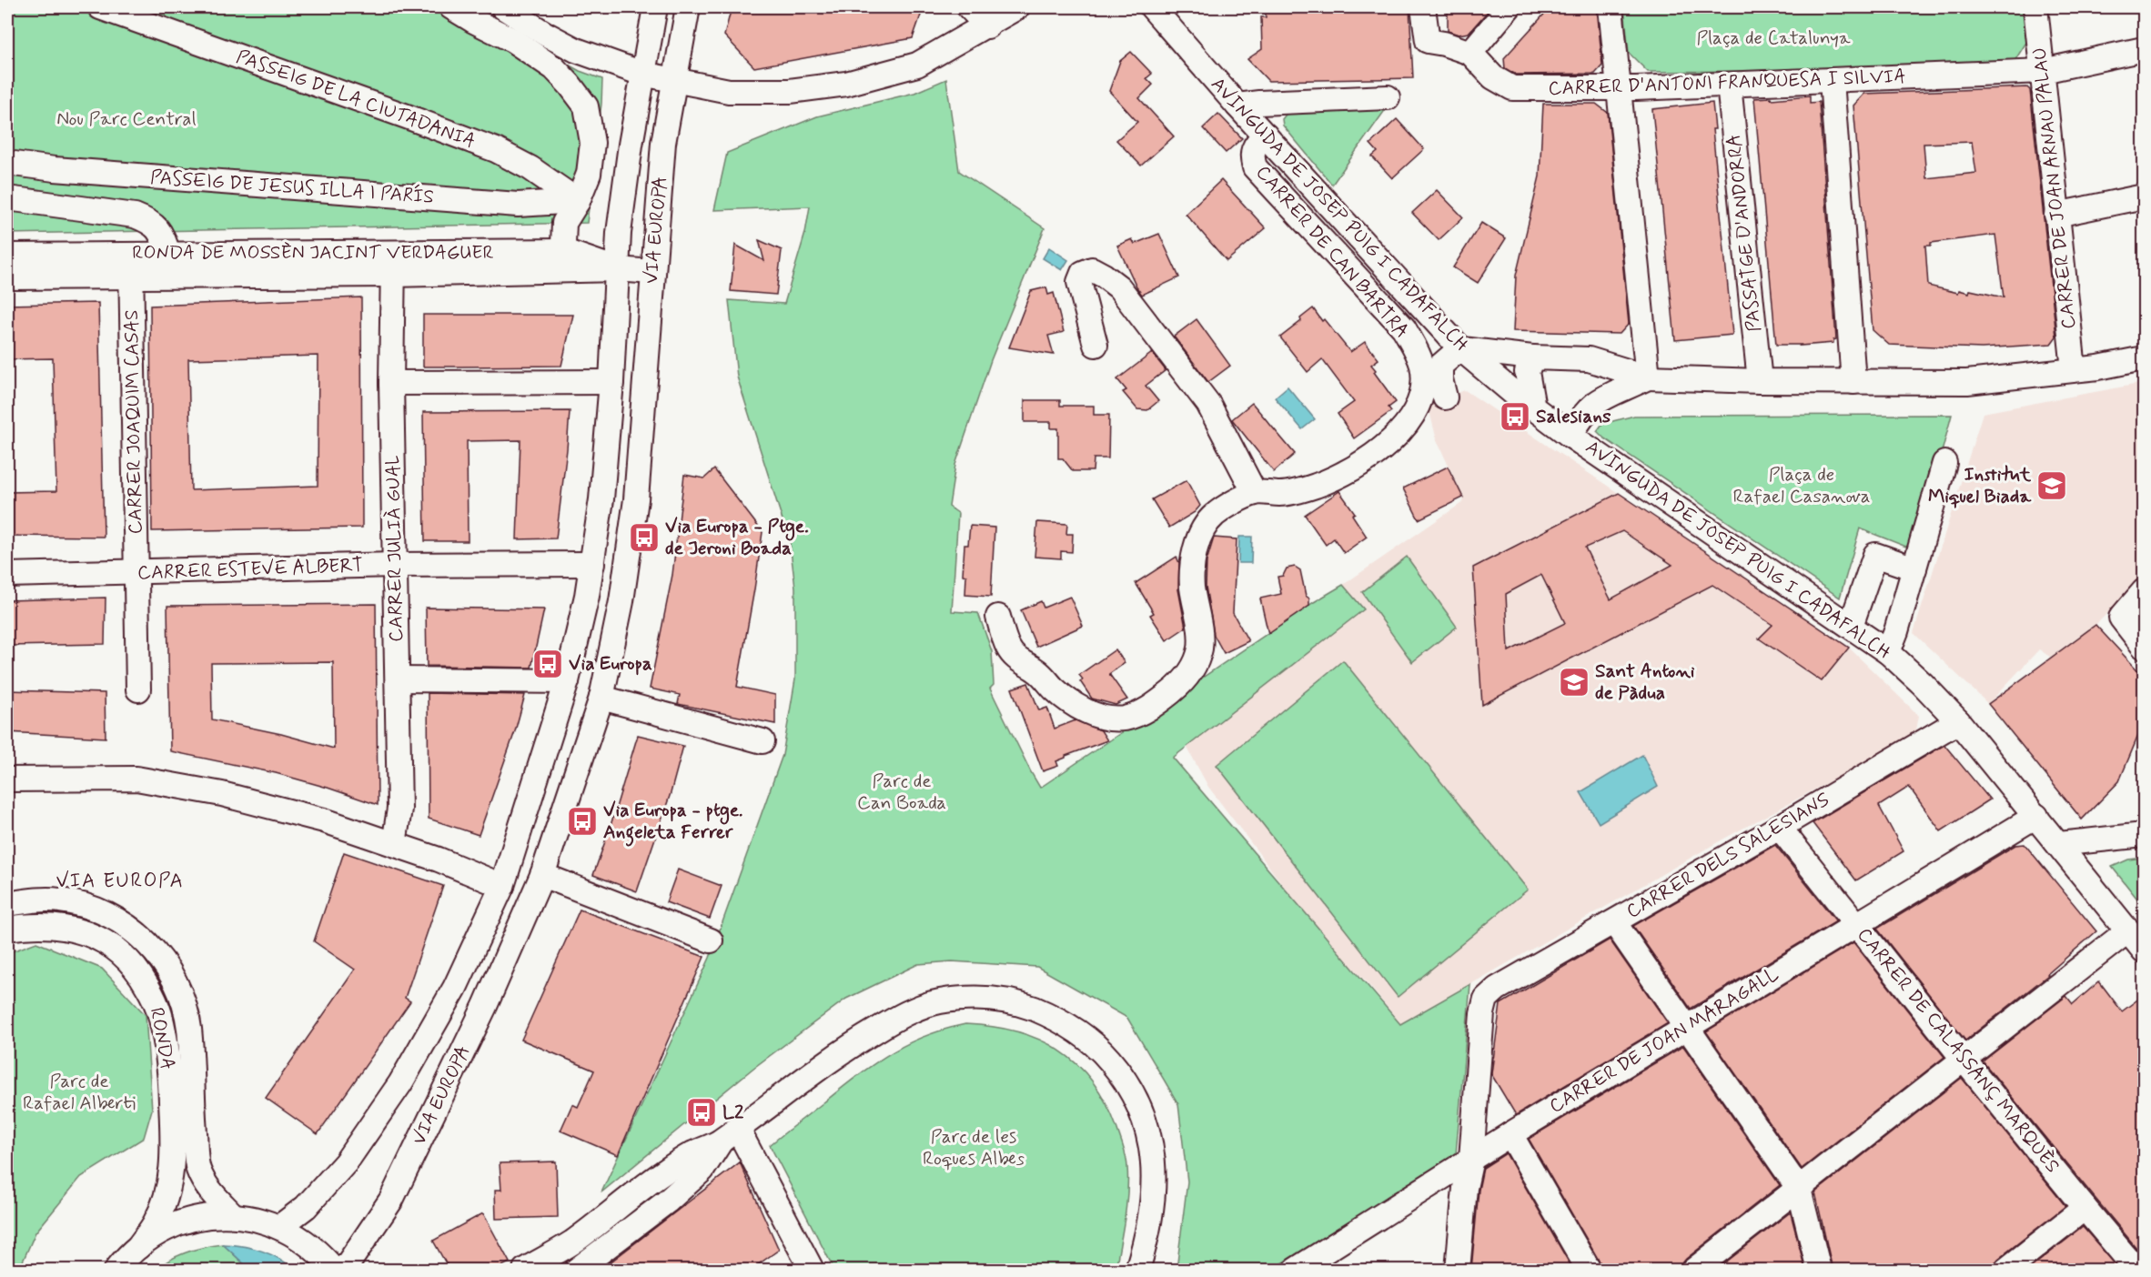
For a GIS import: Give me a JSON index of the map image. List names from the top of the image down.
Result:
{
  "streets": {
    "street": [
      "CARRER D'ANTONI FRANQUESA I SILVIA",
      "PASSEIG DE LA CIUTADANIA",
      "PASSEIG DE JESUS ILLA I PARÍS",
      "CARRER DE JOAN ARNAU PALAU",
      "AVINGUDA DE JOSEP PUIG I CADAFALCH",
      "VIA EUROPA",
      "PASSATGE D'ANDORRA",
      "CARRER DE CAN BARTRA",
      "RONDA DE MOSSÈN JACINT VERDAGUER",
      "CARRER JOAQUIM CASAS",
      "CARRER JULIÀ GUAL",
      "CARRER ESTEVE ALBERT",
      "CARRER DELS SALESIANS",
      "RONDA",
      "CARRER DE JOAN MARAGALL",
      "CARRER DE CALASSANÇ MARQUÈS"
    ]
  },
  "crossings": [
    ["CARRER D'ANTONI FRANQUESA I SILVIA", "CARRER DE JOAN ARNAU PALAU"],
    ["CARRER D'ANTONI FRANQUESA I SILVIA", "PASSATGE D'ANDORRA"],
    ["PASSEIG DE LA CIUTADANIA", "PASSEIG DE JESUS ILLA I PARÍS"],
    ["AVINGUDA DE JOSEP PUIG I CADAFALCH", "CARRER DE CAN BARTRA"],
    ["AVINGUDA DE JOSEP PUIG I CADAFALCH", "CARRER DELS SALESIANS"],
    ["AVINGUDA DE JOSEP PUIG I CADAFALCH", "CARRER DE JOAN MARAGALL"],
    ["VIA EUROPA", "RONDA DE MOSSÈN JACINT VERDAGUER"],
    ["VIA EUROPA", "CARRER ESTEVE ALBERT"],
    ["RONDA DE MOSSÈN JACINT VERDAGUER", "CARRER JOAQUIM CASAS"],
    ["RONDA DE MOSSÈN JACINT VERDAGUER", "CARRER JULIÀ GUAL"],
    ["CARRER JOAQUIM CASAS", "CARRER ESTEVE ALBERT"],
    ["CARRER JULIÀ GUAL", "CARRER ESTEVE ALBERT"],
    ["CARRER DELS SALESIANS", "CARRER DE JOAN MARAGALL"],
    ["CARRER DELS SALESIANS", "CARRER DE CALASSANÇ MARQUÈS"],
    ["CARRER DE JOAN MARAGALL", "CARRER DE CALASSANÇ MARQUÈS"]
  ],
  "districts": ["VIA EUROPA"],
  "parks": [
    "Plaça de Catalunya",
    "Nou Parc Central",
    "Plaça de Rafael Casanova",
    "Parc de Can Boada",
    "Parc de Rafael Alberti",
    "Parc de les Roques Albes"
  ],
  "places": {
    "bus stop": [
      "Salesians",
      "Via Europa - Ptge. de Jeroni Boada",
      "Via Europa",
      "Via Europa - ptge. Angeleta Ferrer",
      "L2"
    ],
    "school or university": ["Institut Miquel Biada", "Sant Antoni de Pàdua"]
  }
}
